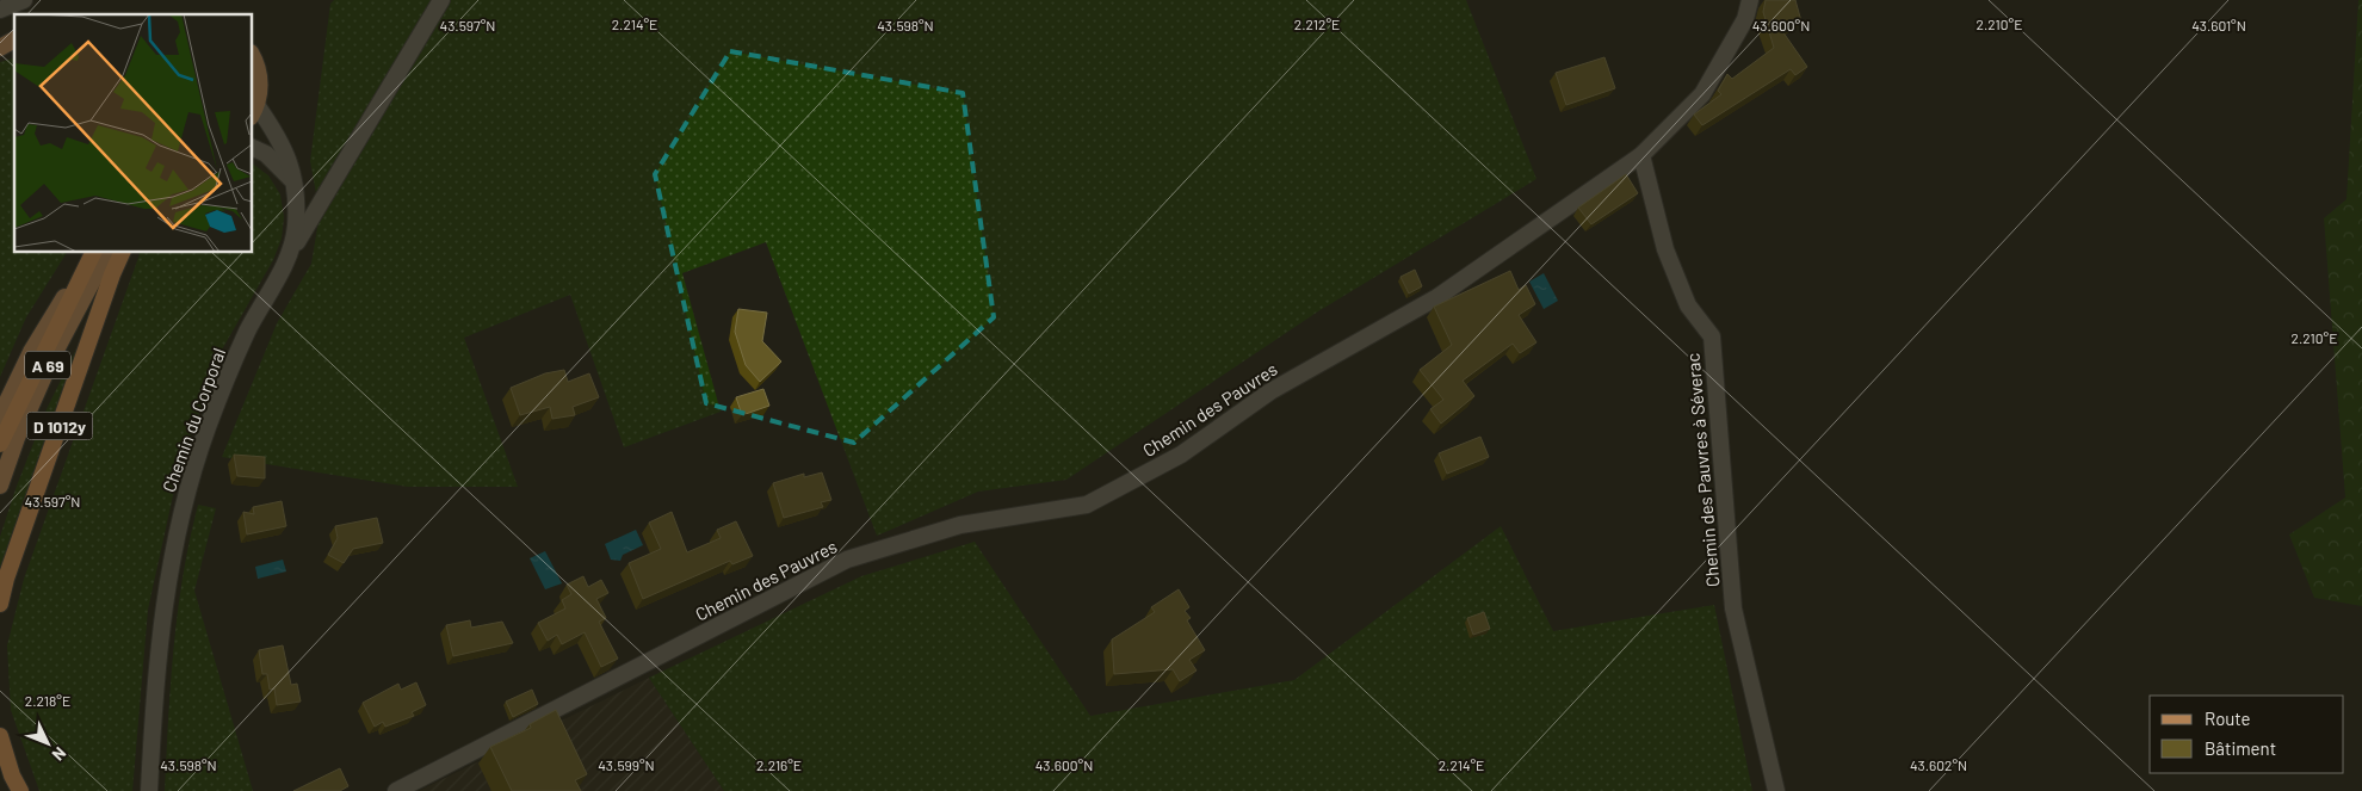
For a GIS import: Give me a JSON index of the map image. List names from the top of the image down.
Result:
{
  "streets": {
    "highway": ["A 69", "D 1012y"],
    "street": ["Chemin des Pauvres", "Chemin du Corporal", "Chemin des Pauvres à Séverac"]
  },
  "crossings": [
    ["Chemin des Pauvres", "Chemin des Pauvres à Séverac"]
  ],
  "legend": ["Route", "Bâtiment"],
  "north": "bottom right",
  "coordinates": [
    "2.214°E",
    "2.212°E",
    "2.210°E",
    "43.597°N",
    "43.598°N",
    "43.600°N",
    "43.601°N",
    "2.218°E",
    "43.599°N",
    "43.602°N",
    "2.216°E"
  ]
}
